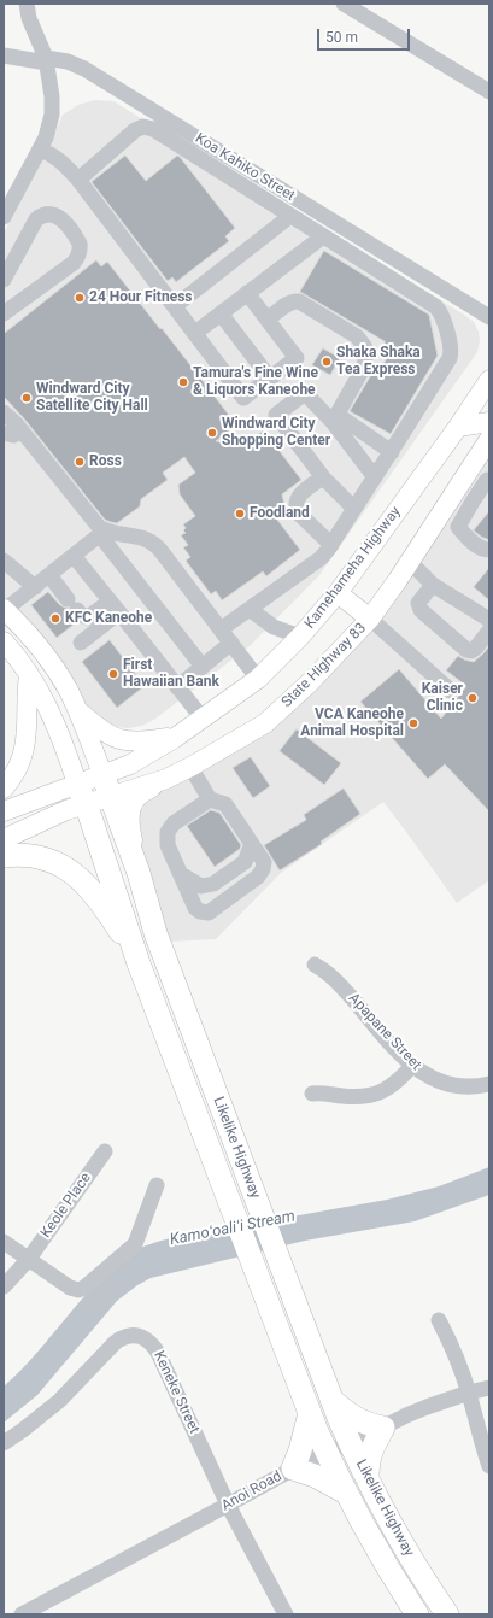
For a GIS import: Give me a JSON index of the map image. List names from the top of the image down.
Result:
{
  "streets": {
    "highway": ["Likelike Highway"],
    "main road": ["Kamehameha Highway", "State Highway 83"],
    "street": [
      "Koa Kahiko Street",
      "Apapane Street",
      "Keole Place",
      "Keneke Street",
      "Anoi Road"
    ]
  },
  "crossings": [
    ["Kamehameha Highway", "State Highway 83"],
    ["Kamehameha Highway", "Likelike Highway"],
    ["State Highway 83", "Likelike Highway"],
    ["Likelike Highway", "Anoi Road"],
    ["Keneke Street", "Anoi Road"]
  ],
  "water": ["Kamoʻoaliʻi Stream"],
  "places": [
    "24 Hour Fitness",
    "Shaka Shaka Tea Express",
    "Tamura's Fine Wine & Liquors Kaneohe",
    "Windward City Satellite City Hall",
    "Windward City Shopping Center",
    "Ross",
    "Foodland",
    "KFC Kaneohe",
    "First Hawaiian Bank",
    "Kaiser Clinic",
    "VCA Kaneohe Animal Hospital"
  ],
  "scale_bar": "50 m"
}
